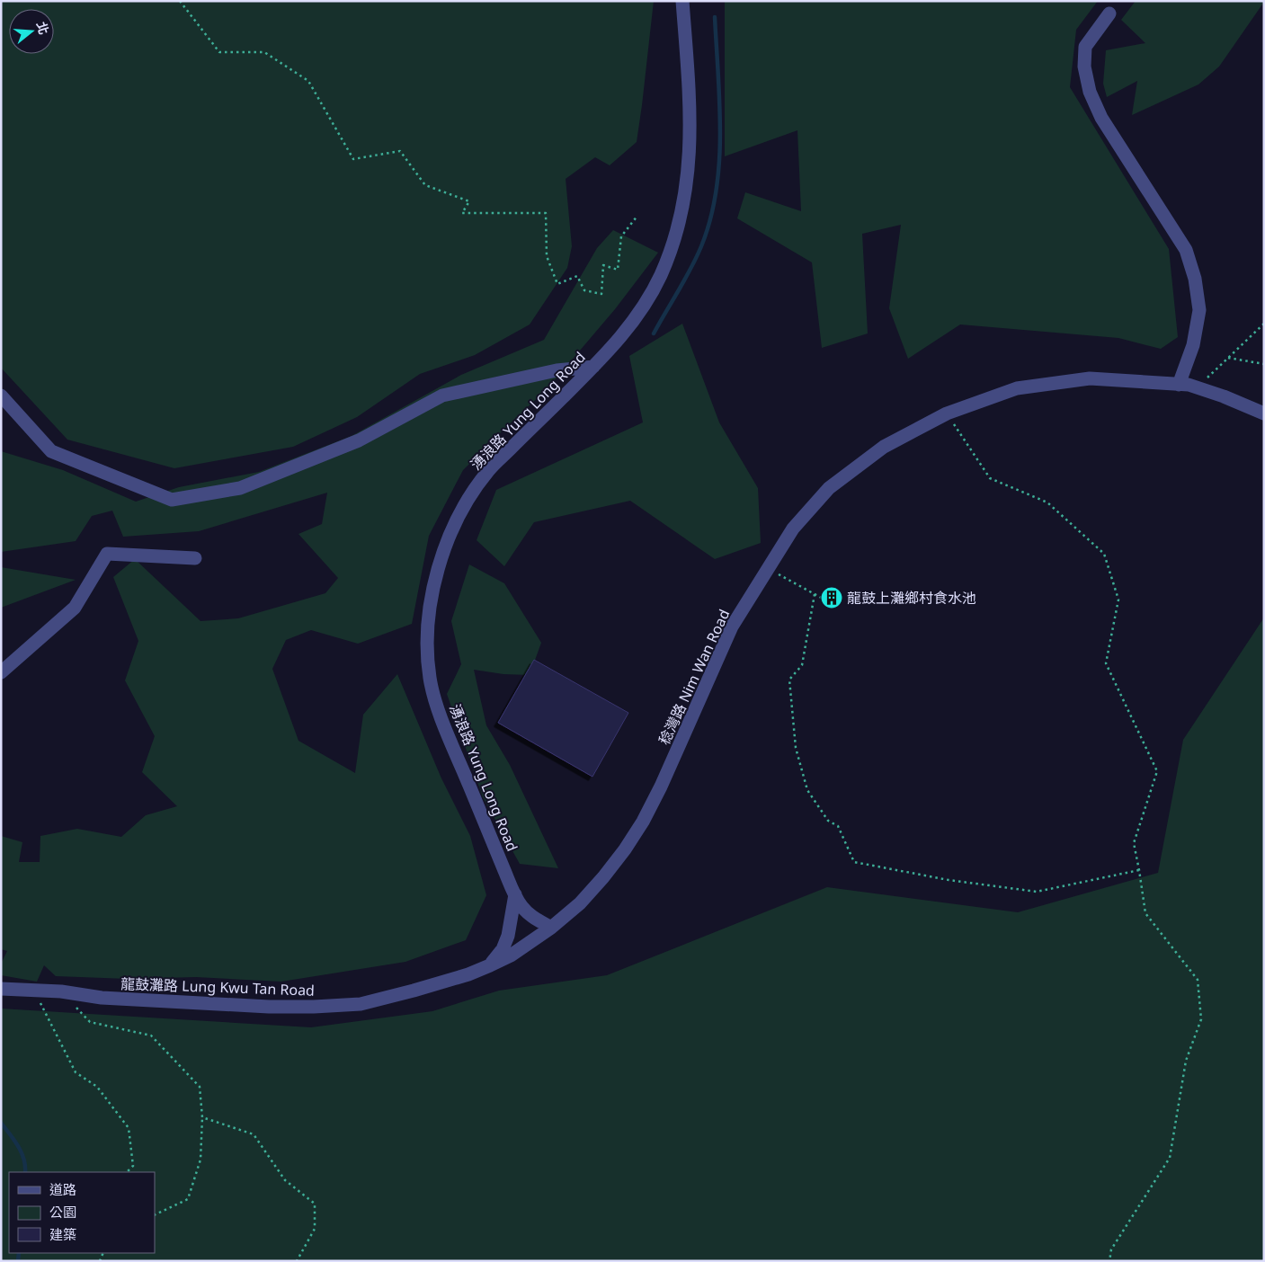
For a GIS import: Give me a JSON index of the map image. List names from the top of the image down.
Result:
{
  "streets": {
    "street": ["湧浪路 Yung Long Road", "稔灣路 Nim Wan Road", "龍鼓灘路 Lung Kwu Tan Road"]
  },
  "crossings": [
    ["湧浪路 Yung Long Road", "稔灣路 Nim Wan Road"],
    ["湧浪路 Yung Long Road", "龍鼓灘路 Lung Kwu Tan Road"],
    ["稔灣路 Nim Wan Road", "龍鼓灘路 Lung Kwu Tan Road"]
  ],
  "places": {
    "building": ["龍鼓上灘鄉村食水池"]
  },
  "legend": ["道路", "公園", "建築"],
  "north": "right"
}
